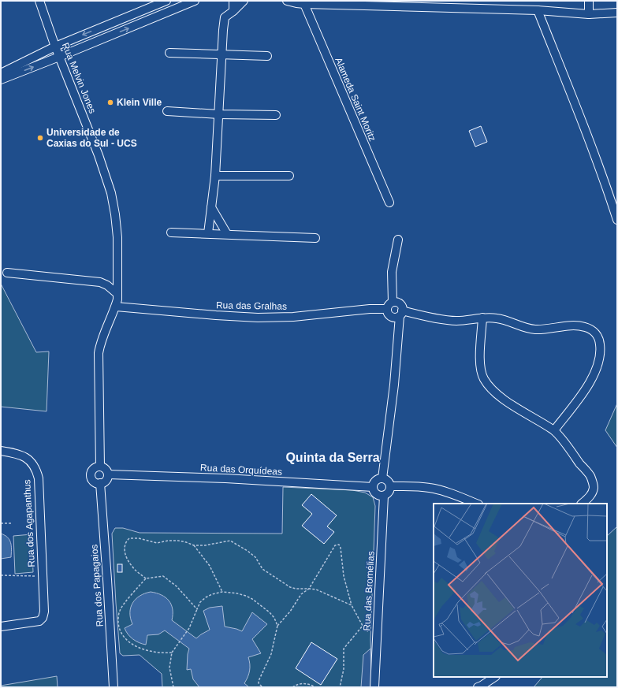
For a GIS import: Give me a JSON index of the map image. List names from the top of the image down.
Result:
{
  "streets": {
    "street": [
      "Rua Melvin Jones",
      "Alameda Saint Moritz",
      "Rua das Gralhas",
      "Rua das Orquídeas",
      "Rua dos Agapanthus",
      "Rua dos Papagaios",
      "Rua das Bromélias"
    ]
  },
  "crossings": [
    ["Rua das Orquídeas", "Rua dos Papagaios"],
    ["Rua das Orquídeas", "Rua das Bromélias"]
  ],
  "districts": ["Quinta da Serra"],
  "places": ["Klein Ville", "Universidade de Caxias do Sul - UCS"]
}
